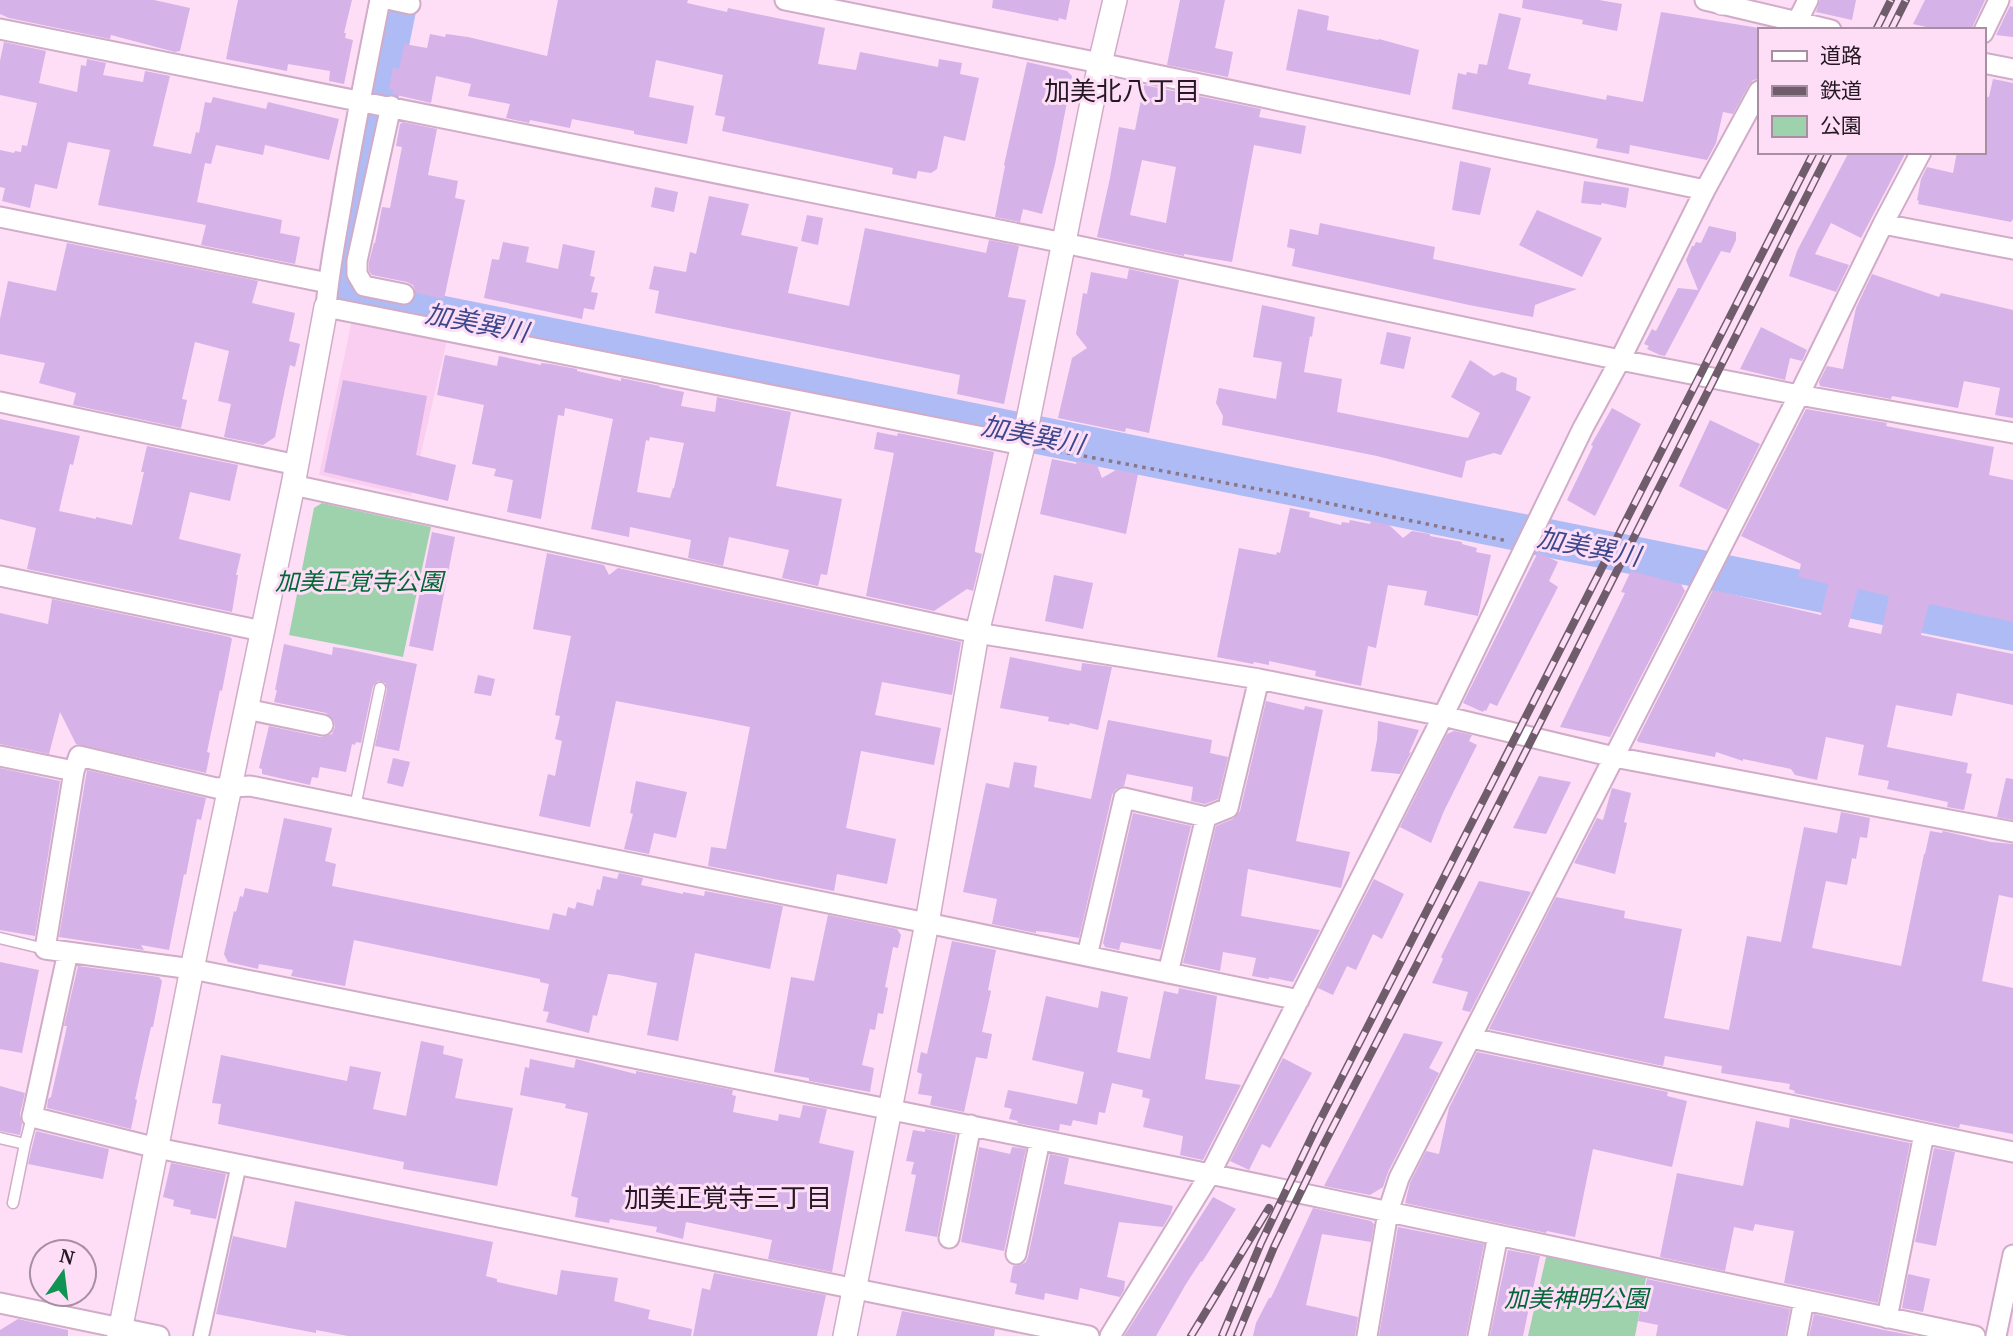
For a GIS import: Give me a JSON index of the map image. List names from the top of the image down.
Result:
{
  "districts": ["加美北八丁目", "加美正覚寺三丁目"],
  "water": ["加美巽川"],
  "parks": ["加美正覚寺公園", "加美神明公園"],
  "legend": ["道路", "鉄道", "公園"],
  "north": "top"
}
